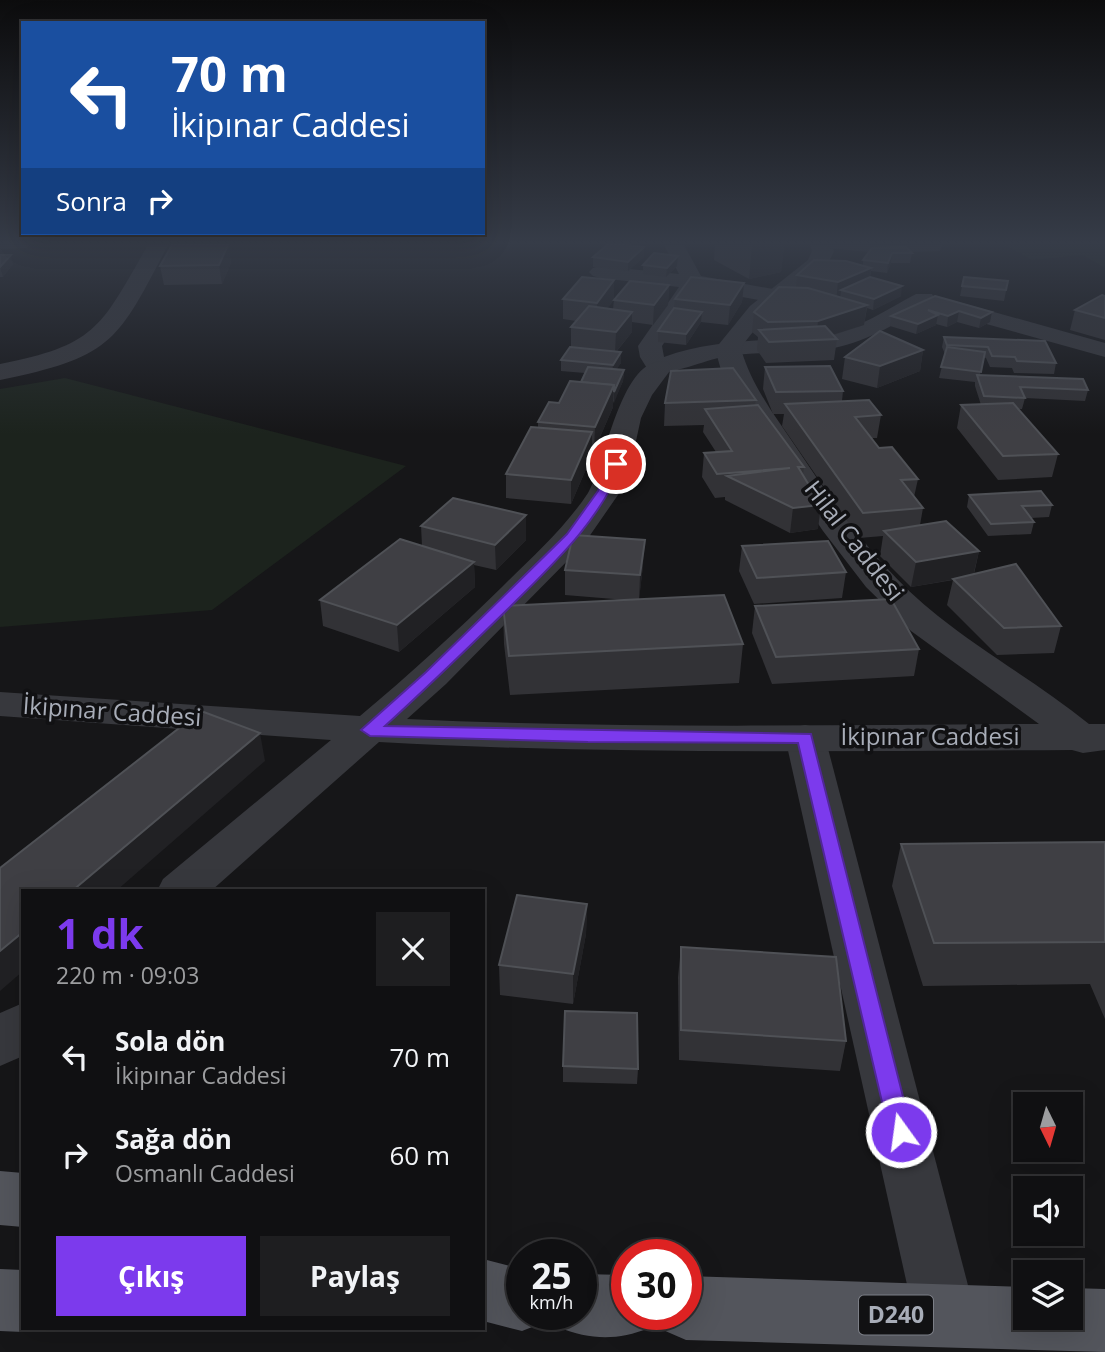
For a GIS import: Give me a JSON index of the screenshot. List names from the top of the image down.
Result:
{
  "streets": {
    "main road": ["D240"],
    "street": ["Hilal Caddesi", "İkipınar Caddesi"]
  },
  "crossings": [
    ["Hilal Caddesi", "İkipınar Caddesi"]
  ],
  "north": "bottom",
  "page": {
    "turn": ["70 m", "İkipınar Caddesi"],
    "then": "Sonra",
    "heading": ["1 dk", "220 m · 09:03"],
    "list": [
      {
        "name": "Sola dön",
        "note": "İkipınar Caddesi",
        "value": "70 m"
      },
      {
        "name": "Sağa dön",
        "note": "Osmanlı Caddesi",
        "value": "60 m"
      }
    ],
    "buttons": ["Çıkış", "Paylaş"],
    "speed": "25 km/h",
    "limit": "30"
  }
}
